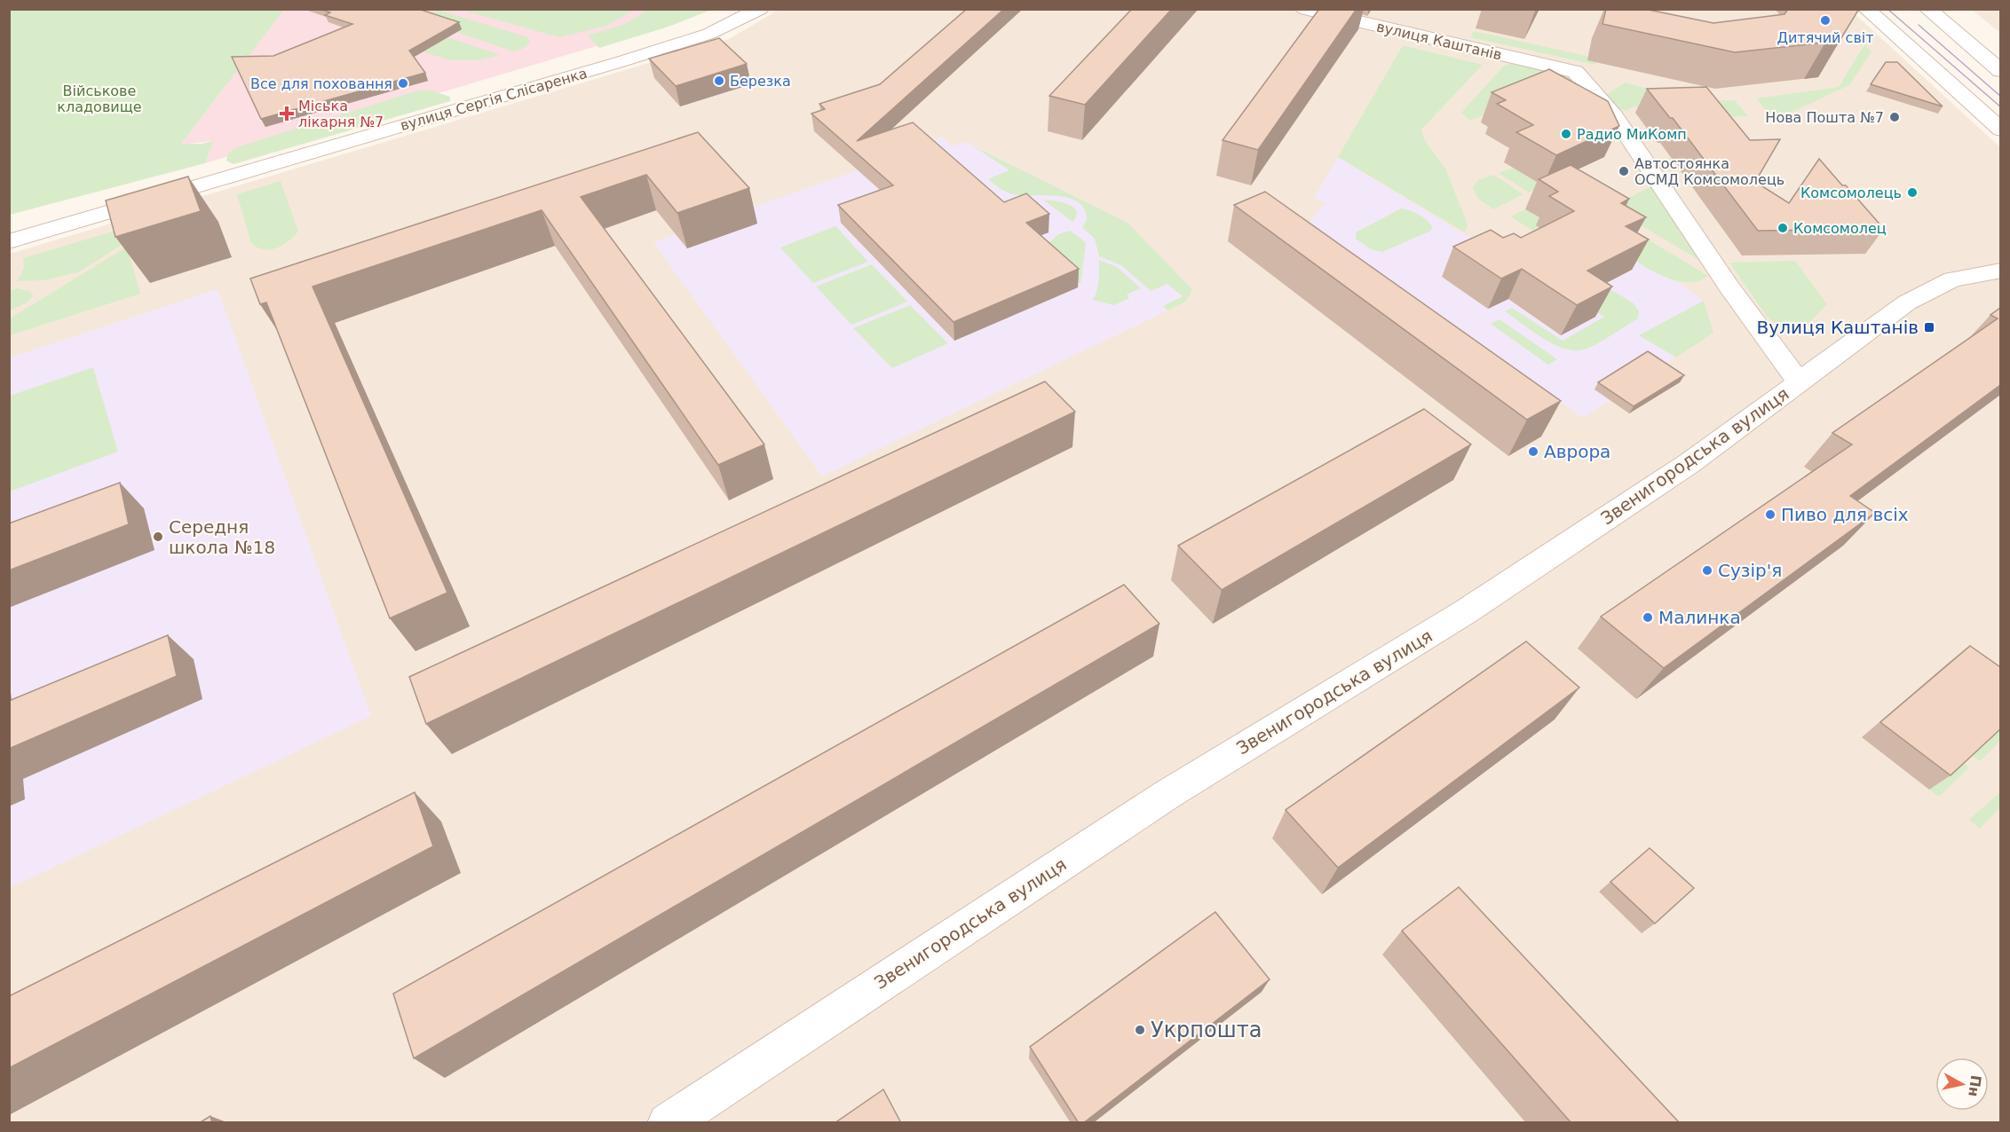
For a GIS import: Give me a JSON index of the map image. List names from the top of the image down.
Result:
{
  "streets": {
    "street": ["вулиця Каштанів", "вулиця Сергія Слісаренка", "Звенигородська вулиця"]
  },
  "crossings": [
    ["вулиця Каштанів", "Звенигородська вулиця"]
  ],
  "parks": ["Військове кладовище"],
  "places": {
    "other": [
      "Дитячий світ",
      "Березка",
      "Все для поховання",
      "Нова Пошта №7",
      "Радио МиКомп",
      "Автостоянка ОСМД Комсомолець",
      "Комсомолець",
      "Комсомолец",
      "Аврора",
      "Пиво для всіх",
      "Середня школа №18",
      "Сузір'я",
      "Малинка",
      "Укрпошта"
    ],
    "health": ["Міська лікарня №7"],
    "transit": ["Вулиця Каштанів"]
  },
  "north": "right"
}
